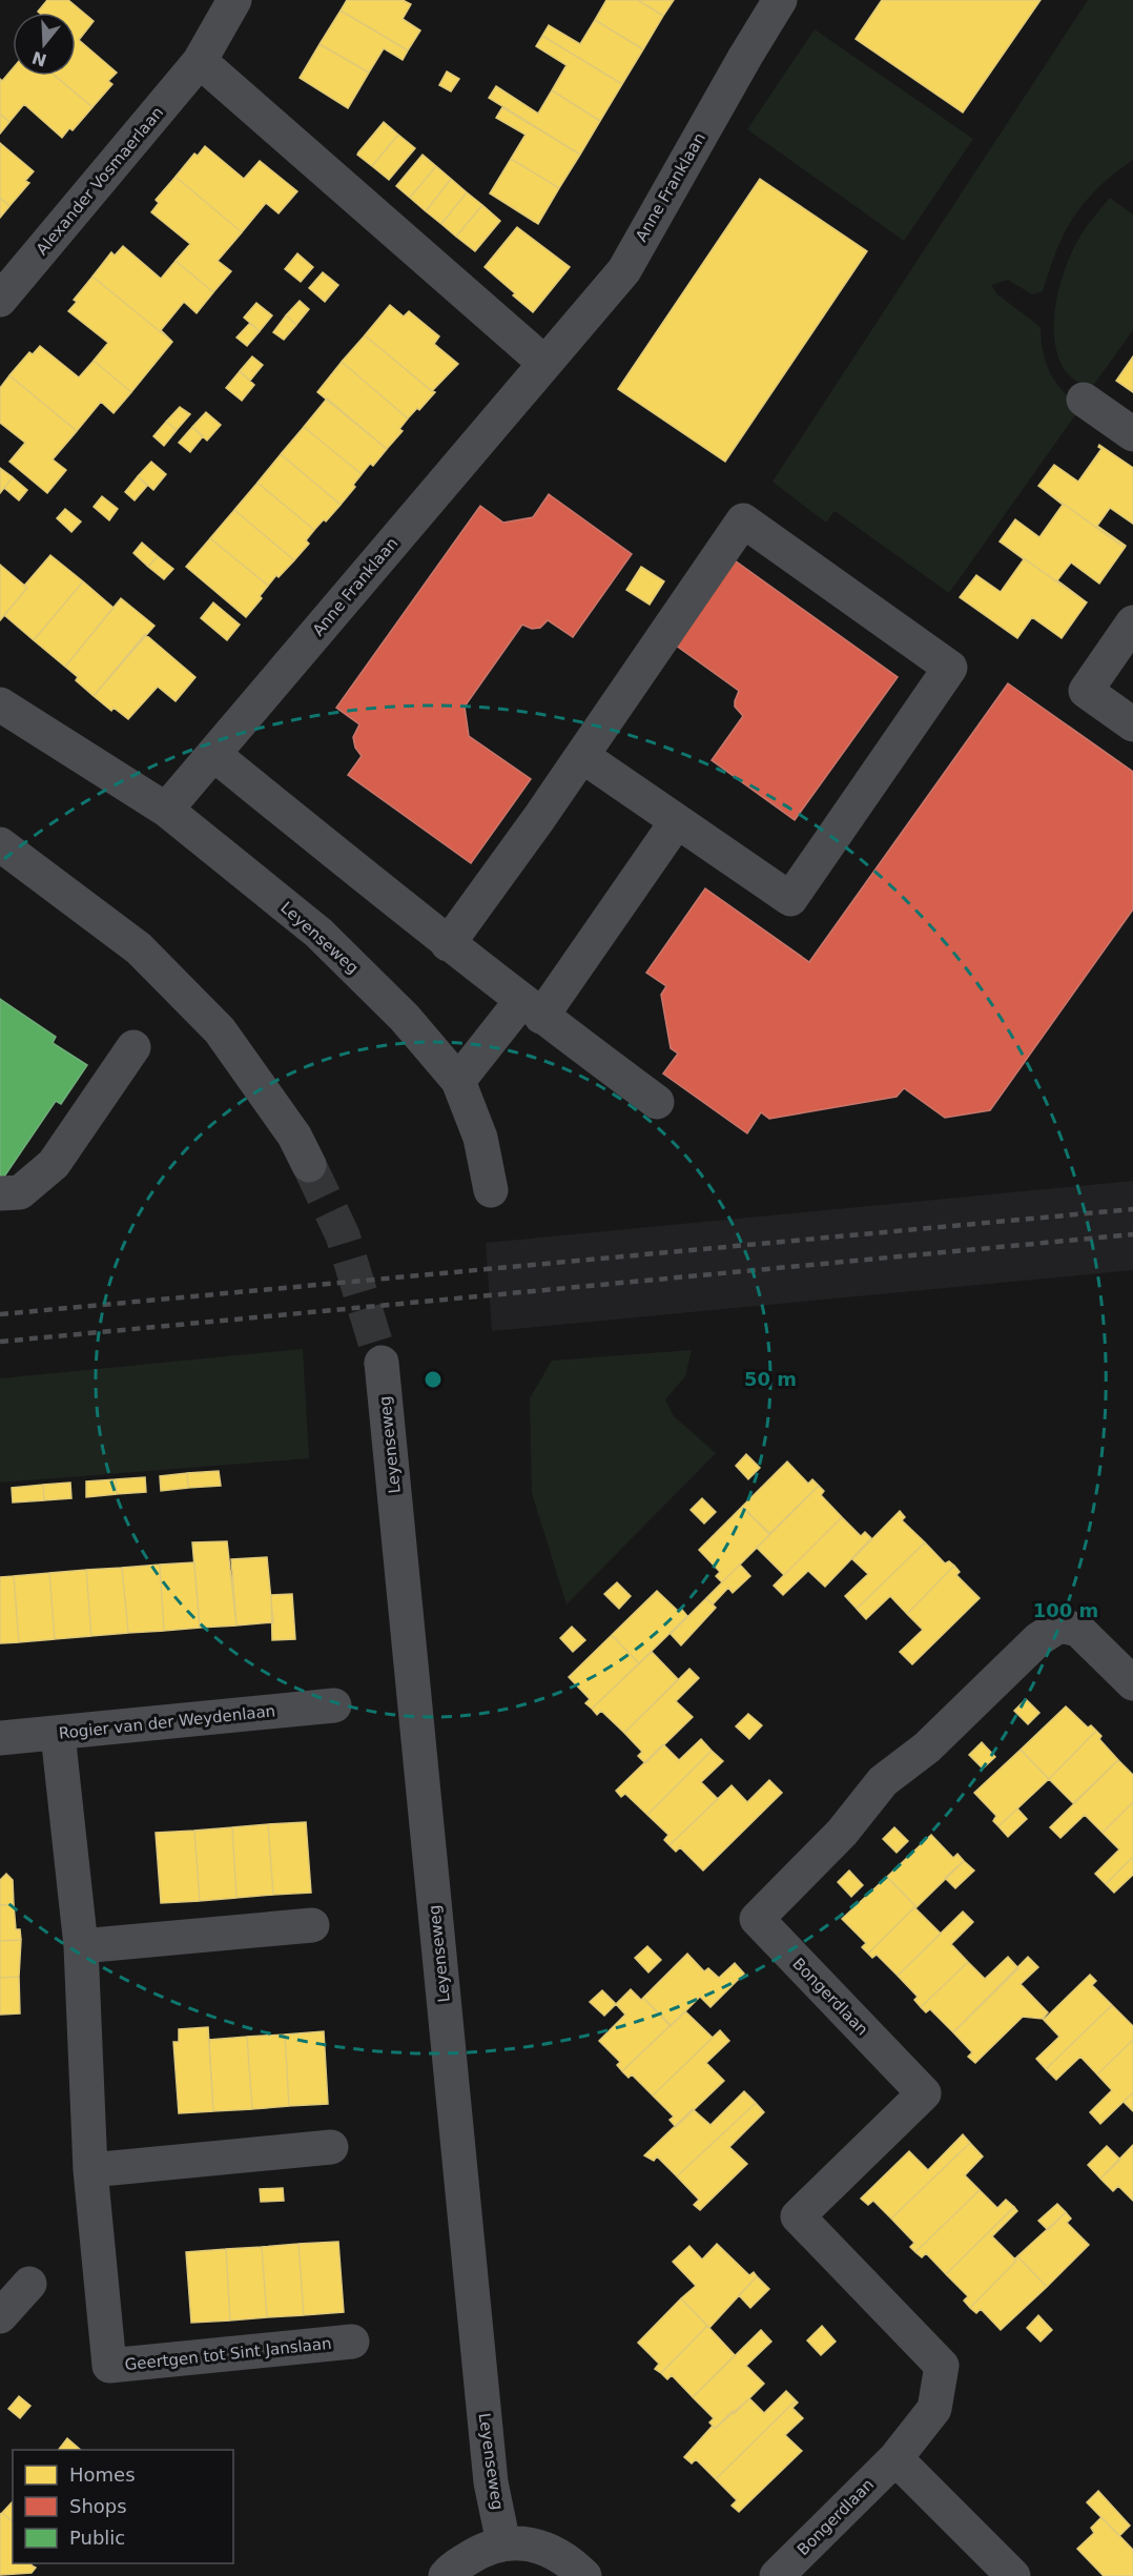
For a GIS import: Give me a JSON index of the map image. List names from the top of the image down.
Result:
{
  "streets": {
    "street": [
      "Alexander Vosmaerlaan",
      "Anne Franklaan",
      "Leyenseweg",
      "Rogier van der Weydenlaan",
      "Bongerdlaan",
      "Geertgen tot Sint Janslaan"
    ]
  },
  "crossings": [
    ["Anne Franklaan", "Leyenseweg"],
    ["Rogier van der Weydenlaan", "Geertgen tot Sint Janslaan"]
  ],
  "legend": ["Homes", "Shops", "Public"],
  "north": "bottom",
  "rings": ["50 m", "100 m"]
}
